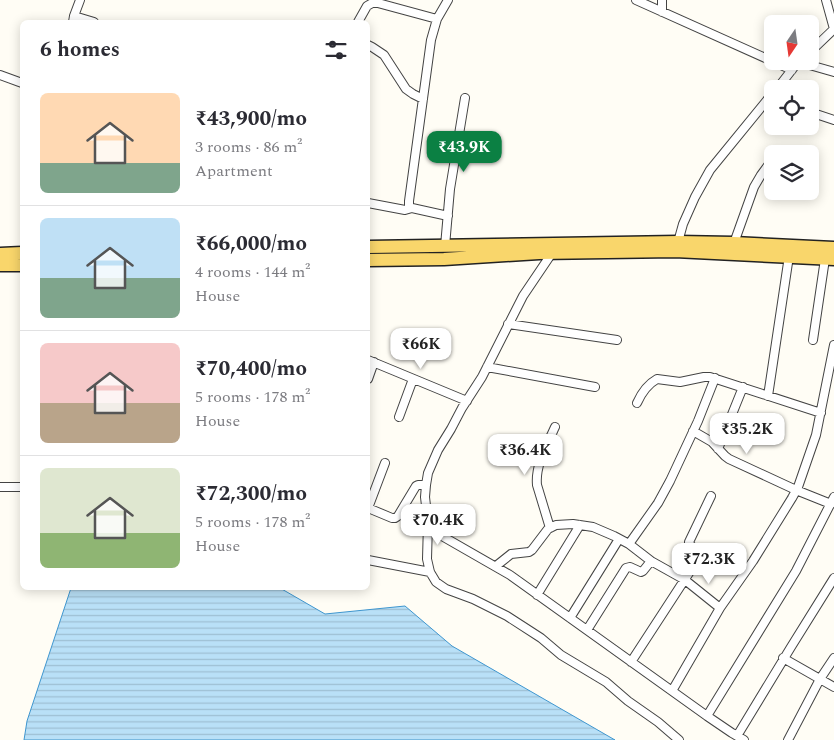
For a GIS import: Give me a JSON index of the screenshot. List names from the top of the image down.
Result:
{
  "north": "bottom",
  "page": {
    "heading": "6 homes",
    "list": [
      {
        "name": "₹43,900/mo",
        "note": "3 rooms · 86 m² · Apartment"
      },
      {
        "name": "₹66,000/mo",
        "note": "4 rooms · 144 m² · House"
      },
      {
        "name": "₹70,400/mo",
        "note": "5 rooms · 178 m² · House"
      },
      {
        "name": "₹72,300/mo",
        "note": "5 rooms · 178 m² · House"
      }
    ],
    "price": [
      "₹43.9K",
      "₹66K",
      "₹35.2K",
      "₹36.4K",
      "₹70.4K",
      "₹72.3K"
    ]
  }
}
